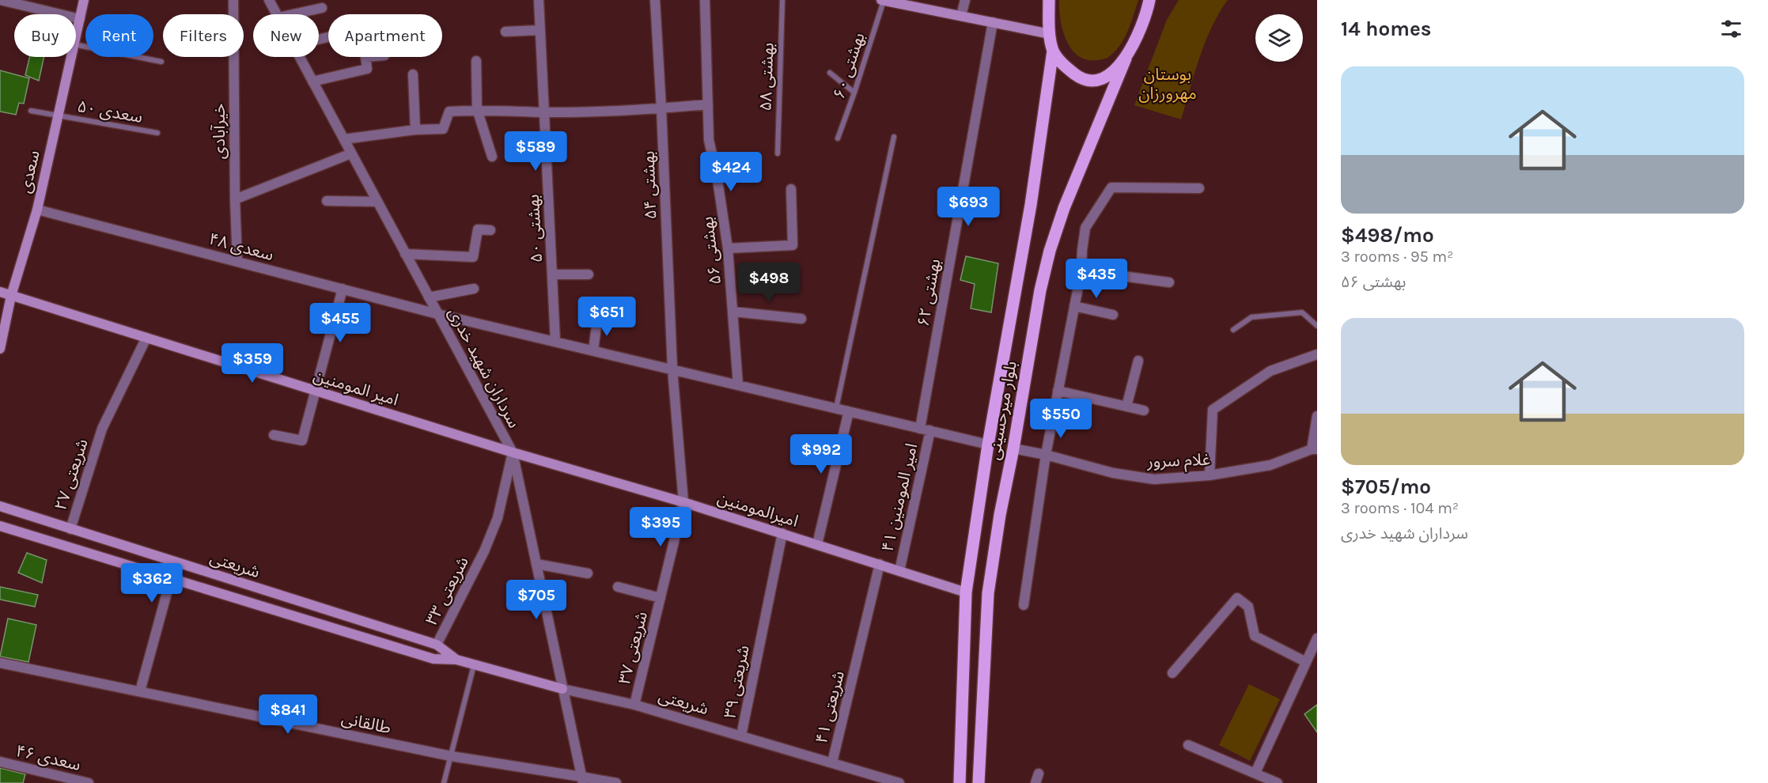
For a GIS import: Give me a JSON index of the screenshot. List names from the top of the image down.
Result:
{
  "streets": {
    "main road": [
      "سعدی",
      "امیر المومنین",
      "بلوار میرحسینی",
      "امیرالمومنین",
      "شریعتی"
    ],
    "street": [
      "خیرآبادی",
      "بهشتی ۵۴",
      "بهشتی ۵۰",
      "سعدی ۴۸",
      "بهشتی ۵۶",
      "بهشتی ۶۲",
      "سرداران شهید خدری",
      "غلام سرور",
      "شریعتی ۲۷",
      "امیر المومنین ۴۱",
      "شریعتی ۳۳",
      "شریعتی ۳۷",
      "شریعتی ۳۹",
      "شریعتی ۴۱",
      "طالقانی",
      "سعدی ۴۶"
    ],
    "lane": ["بهشتی ۶۰", "بهشتی ۵۸", "سعدی ۵۰"]
  },
  "crossings": [
    ["سعدی ۵۰", "سعدی"],
    ["خیرآبادی", "سعدی ۴۸"],
    ["سعدی", "سعدی ۴۸"],
    ["سعدی", "امیر المومنین"],
    ["بهشتی ۵۴", "سعدی ۴۸"],
    ["بهشتی ۵۴", "امیرالمومنین"],
    ["بهشتی ۵۴", "شریعتی ۳۷"],
    ["بهشتی ۵۰", "سعدی ۴۸"],
    ["سعدی ۴۸", "بهشتی ۵۶"],
    ["سعدی ۴۸", "بهشتی ۶۲"],
    ["سعدی ۴۸", "سرداران شهید خدری"],
    ["سعدی ۴۸", "بلوار میرحسینی"],
    ["سعدی ۴۸", "امیر المومنین ۴۱"],
    ["سرداران شهید خدری", "امیر المومنین"],
    ["سرداران شهید خدری", "امیرالمومنین"],
    ["سرداران شهید خدری", "شریعتی"],
    ["سرداران شهید خدری", "شریعتی ۳۳"],
    ["سرداران شهید خدری", "طالقانی"],
    ["امیر المومنین", "شریعتی ۲۷"],
    ["امیر المومنین", "امیرالمومنین"],
    ["امیر المومنین", "شریعتی ۳۳"],
    ["بلوار میرحسینی", "غلام سرور"],
    ["بلوار میرحسینی", "امیرالمومنین"],
    ["شریعتی ۲۷", "شریعتی"],
    ["امیر المومنین ۴۱", "امیرالمومنین"],
    ["امیرالمومنین", "شریعتی ۳۳"],
    ["امیرالمومنین", "شریعتی ۳۷"],
    ["امیرالمومنین", "شریعتی ۳۹"],
    ["امیرالمومنین", "شریعتی ۴۱"],
    ["شریعتی", "شریعتی ۳۳"],
    ["شریعتی", "شریعتی ۳۷"],
    ["شریعتی", "شریعتی ۳۹"],
    ["شریعتی", "شریعتی ۴۱"]
  ],
  "parks": ["بوستان مهرورزان"],
  "page": {
    "heading": "14 homes",
    "chip": [
      "Buy",
      "Rent",
      "Filters",
      "New",
      "Apartment"
    ],
    "list": [
      {
        "name": "$498/mo",
        "note": "3 rooms · 95 m² · بهشتی ۵۶"
      },
      {
        "name": "$705/mo",
        "note": "3 rooms · 104 m² · سرداران شهید خدری"
      }
    ],
    "price": [
      "$589",
      "$424",
      "$693",
      "$435",
      "$498",
      "$651",
      "$455",
      "$359",
      "$550",
      "$992",
      "$395",
      "$362",
      "$705",
      "$841"
    ]
  }
}
